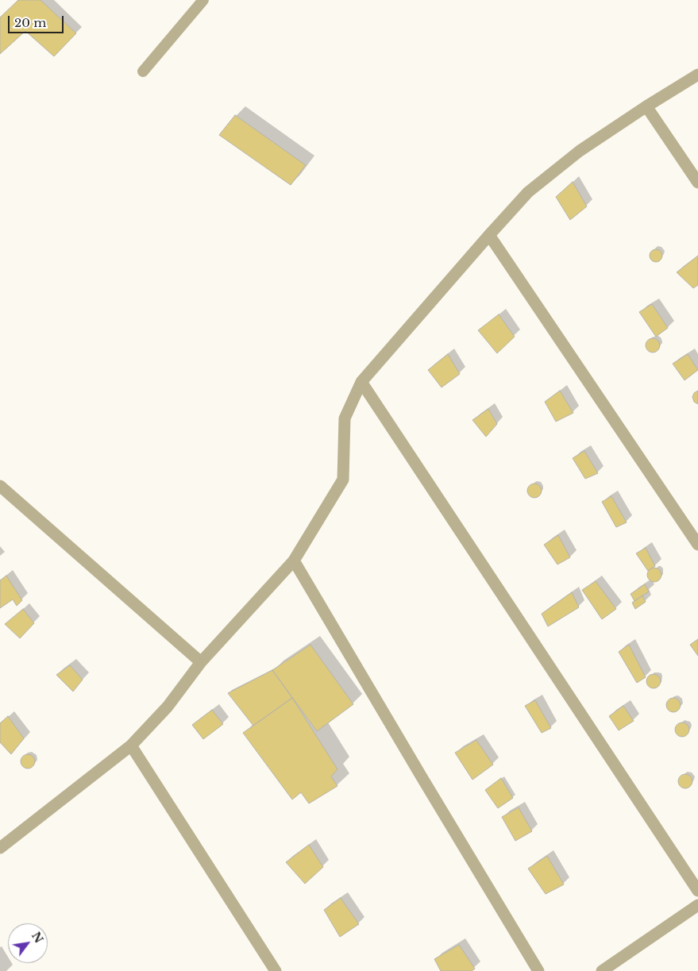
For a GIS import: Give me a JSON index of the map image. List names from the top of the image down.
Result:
{
  "scale_bar": "20 m",
  "north": "top right"
}
